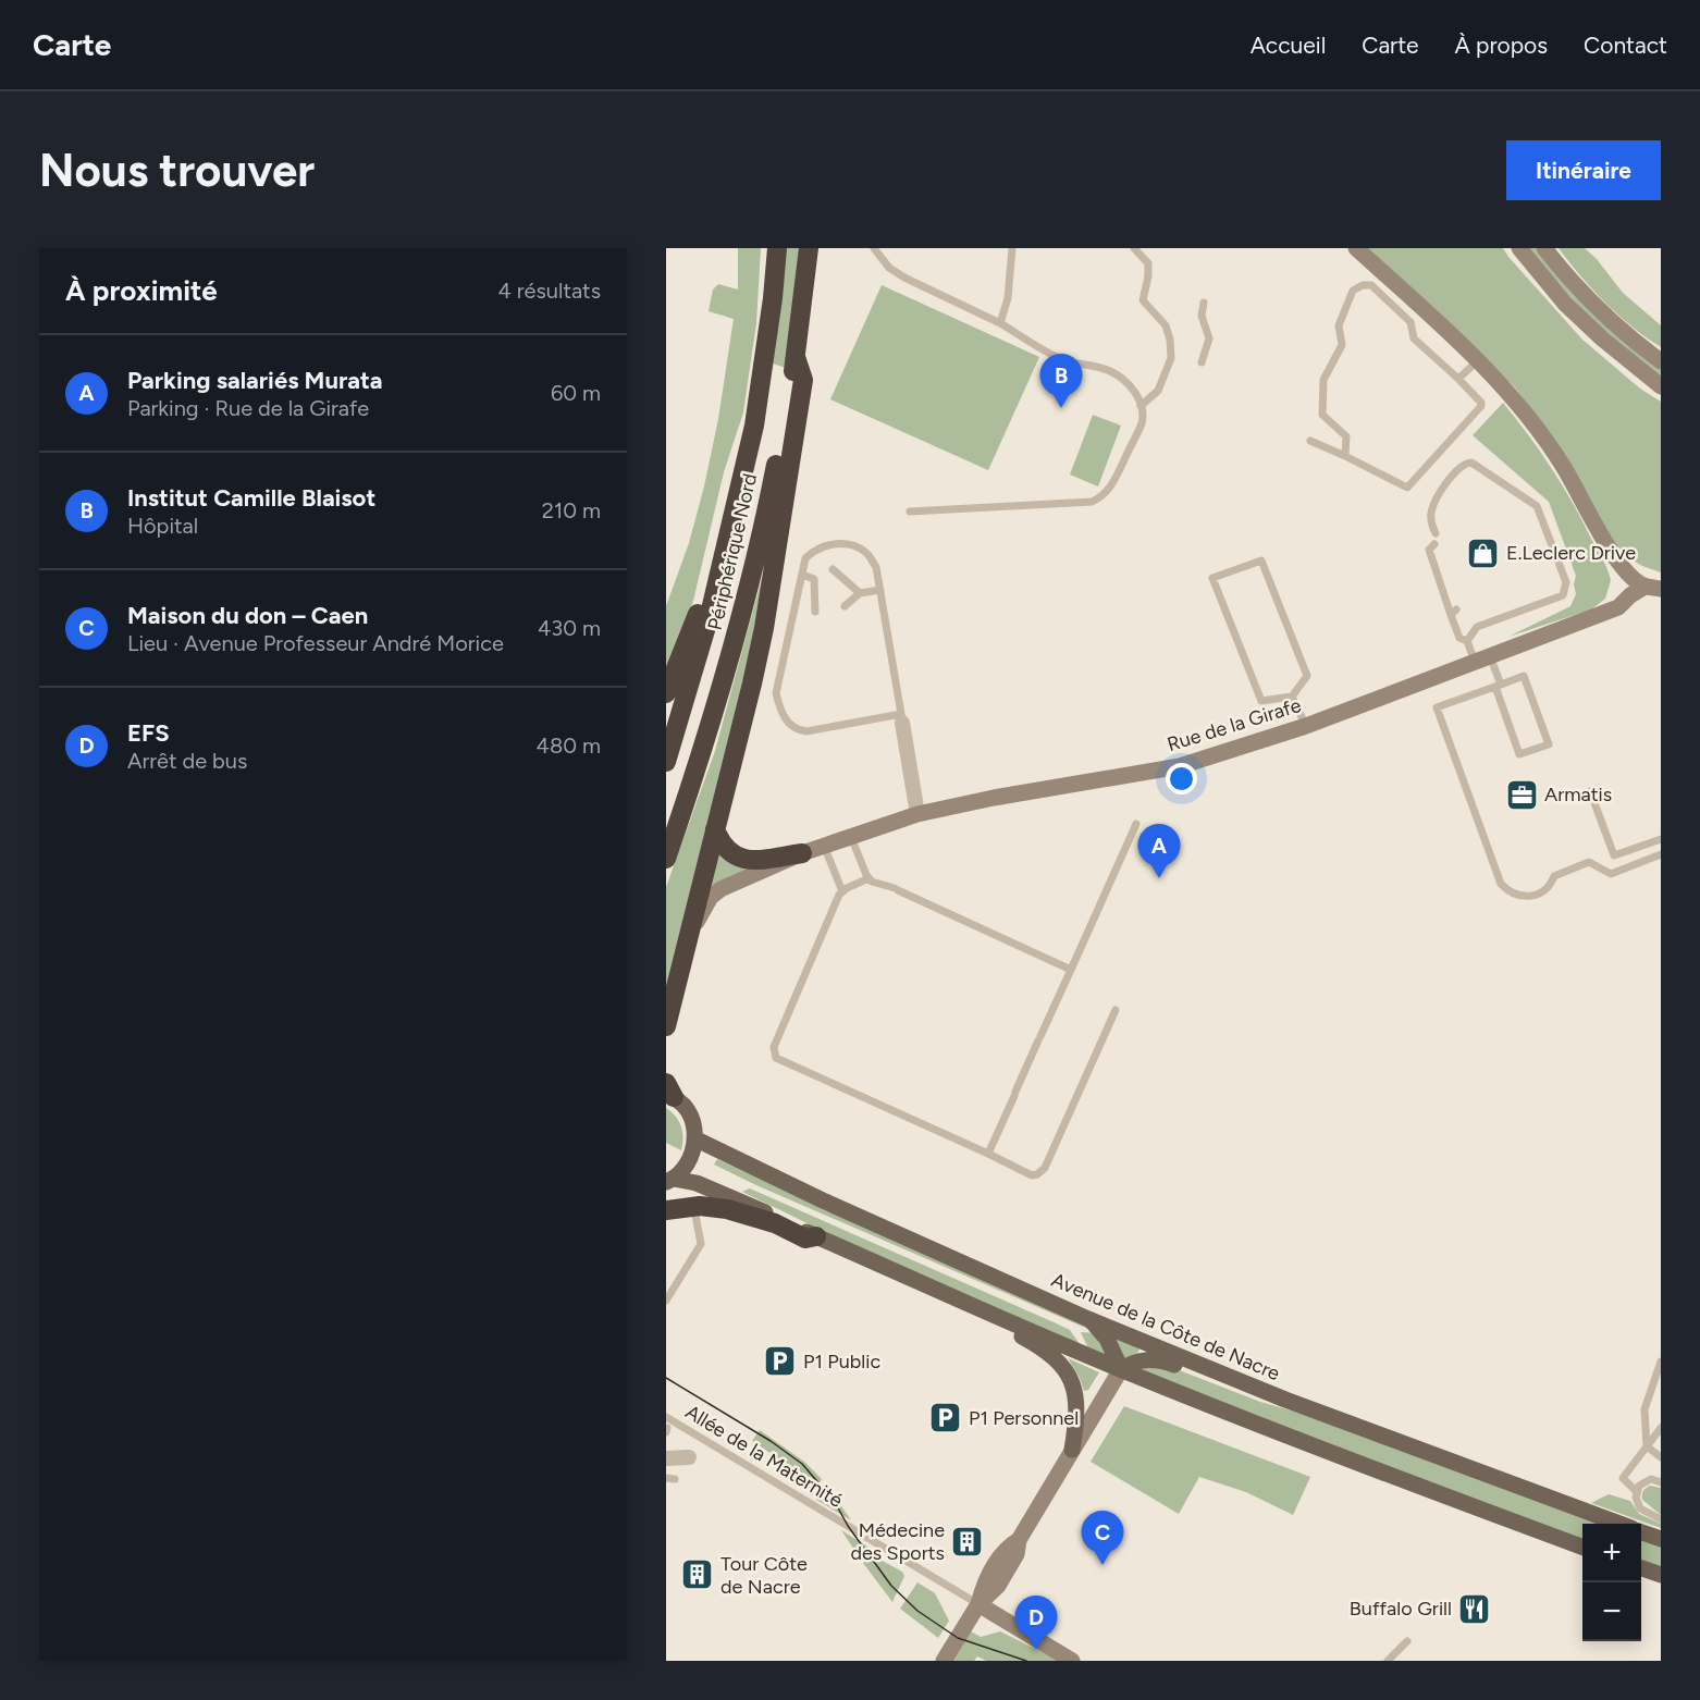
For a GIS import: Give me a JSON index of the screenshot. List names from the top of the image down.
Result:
{
  "streets": {
    "highway": ["Périphérique Nord"],
    "main road": ["Avenue de la Côte de Nacre"],
    "street": ["Rue de la Girafe"],
    "lane": ["Allée de la Maternité"]
  },
  "places": {
    "shop": ["E.Leclerc Drive"],
    "office": ["Armatis"],
    "parking": ["P1 Public", "P1 Personnel"],
    "building": ["Médecine des Sports", "Tour Côte de Nacre"],
    "restaurant": ["Buffalo Grill"]
  },
  "page": {
    "header": "Carte",
    "nav": [
      "Accueil",
      "Carte",
      "À propos",
      "Contact"
    ],
    "buttons": "Itinéraire",
    "title": "Nous trouver",
    "heading": ["À proximité", "4 résultats"],
    "list": [
      {
        "mark": "A",
        "name": "Parking salariés Murata",
        "note": "Parking · Rue de la Girafe",
        "value": "60 m"
      },
      {
        "mark": "B",
        "name": "Institut Camille Blaisot",
        "note": "Hôpital",
        "value": "210 m"
      },
      {
        "mark": "C",
        "name": "Maison du don – Caen",
        "note": "Lieu · Avenue Professeur André Morice",
        "value": "430 m"
      },
      {
        "mark": "D",
        "name": "EFS",
        "note": "Arrêt de bus",
        "value": "480 m"
      }
    ],
    "pins": [
      "B",
      "A",
      "C",
      "D"
    ],
    "map_buttons": ["+", "−"]
  }
}
